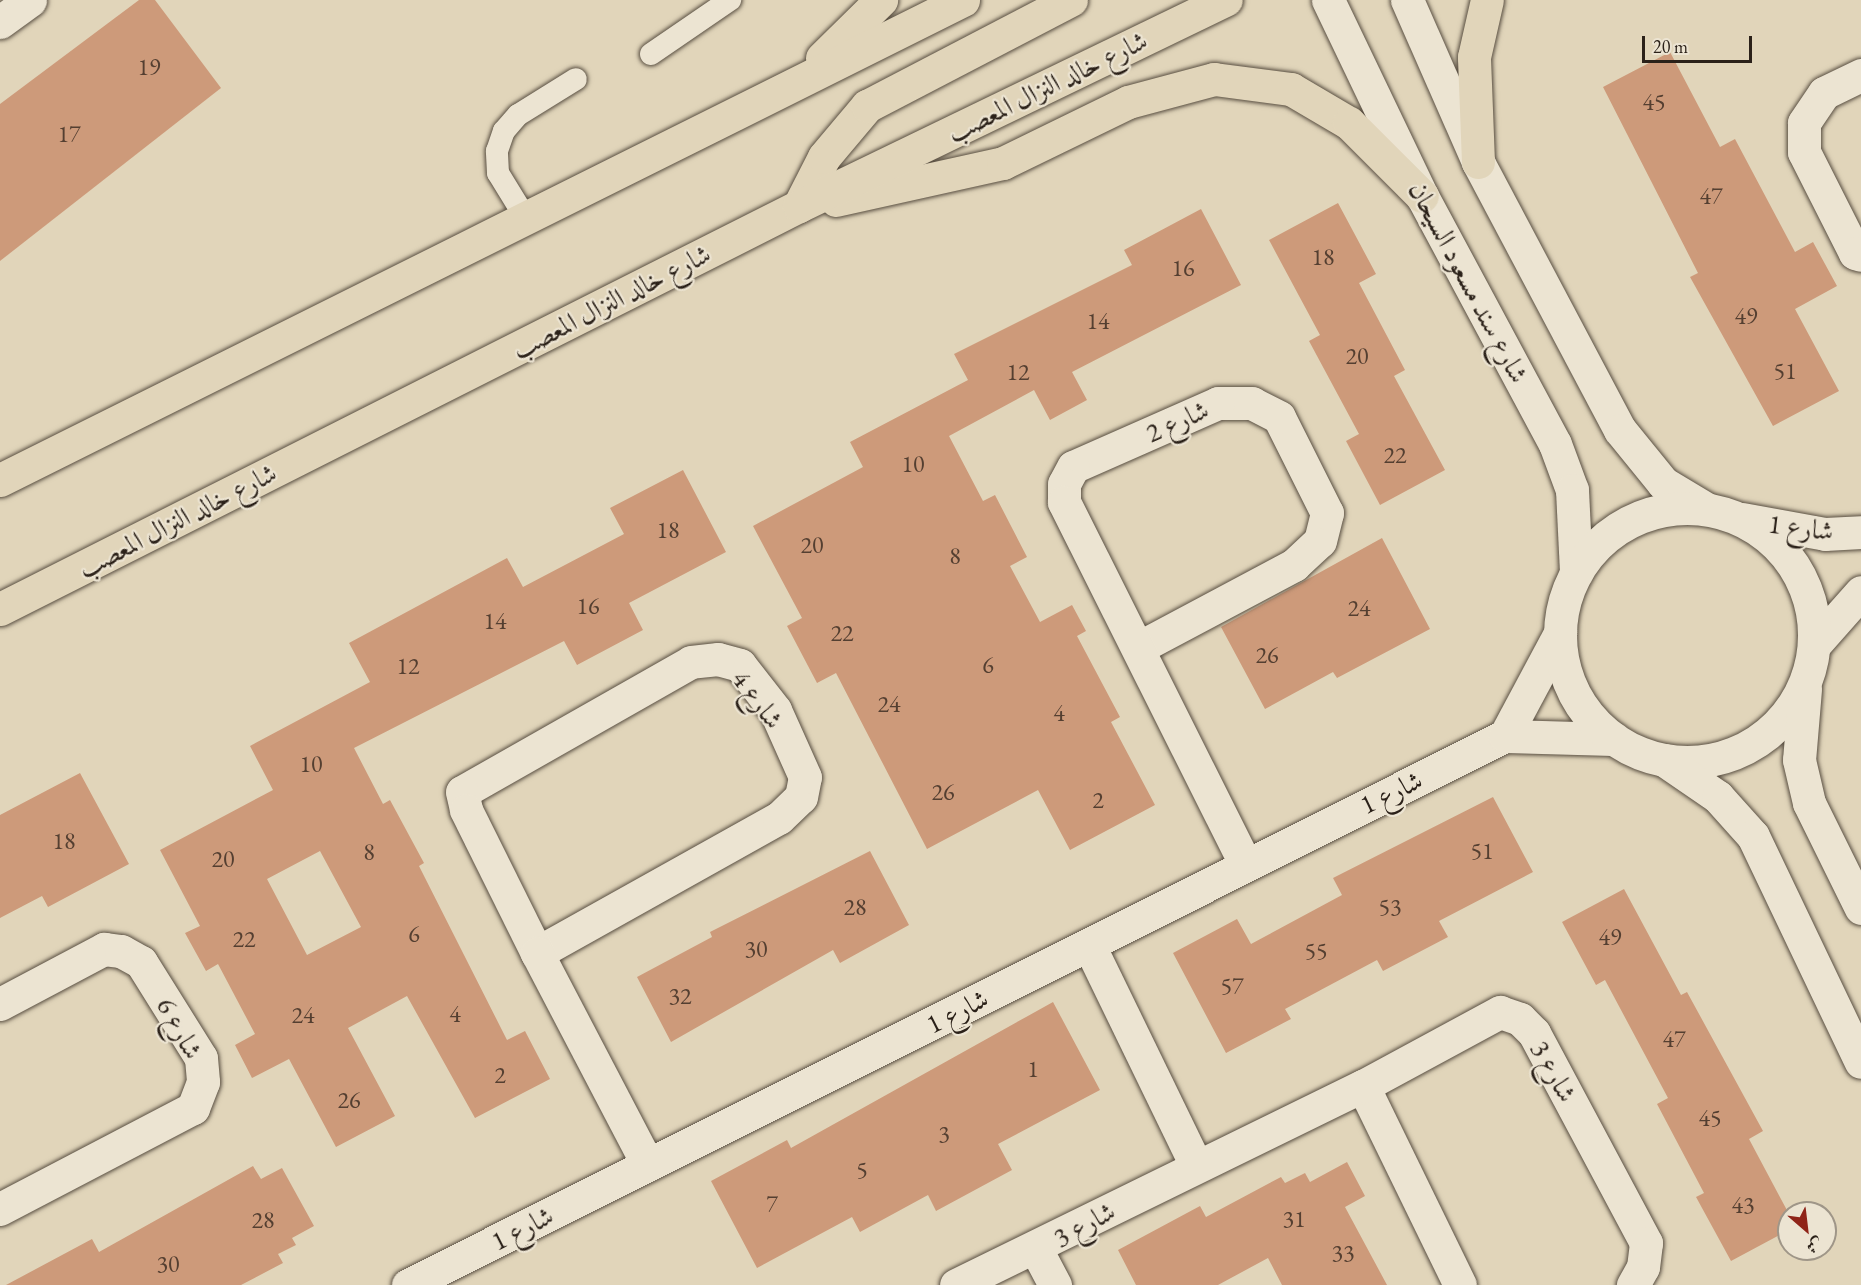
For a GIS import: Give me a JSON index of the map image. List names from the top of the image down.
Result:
{
  "streets": {
    "main road": ["شارع خالد النزال المعصب"],
    "street": [
      "شارع سند مسعود السيحان",
      "شارع 2",
      "شارع 1",
      "شارع 4",
      "شارع 6",
      "شارع 3"
    ]
  },
  "crossings": [
    ["شارع 2", "شارع 1"],
    ["شارع 1", "شارع 4"]
  ],
  "house_numbers": [
    "19",
    "45",
    "17",
    "47",
    "18",
    "16",
    "49",
    "14",
    "20",
    "51",
    "12",
    "22",
    "10",
    "18",
    "20",
    "8",
    "16",
    "24",
    "14",
    "22",
    "26",
    "6",
    "12",
    "24",
    "4",
    "10",
    "26",
    "2",
    "18",
    "51",
    "8",
    "20",
    "28",
    "53",
    "6",
    "49",
    "22",
    "30",
    "55",
    "57",
    "32",
    "4",
    "24",
    "47",
    "1",
    "2",
    "26",
    "45",
    "3",
    "5",
    "7",
    "43",
    "31",
    "28",
    "33",
    "30"
  ],
  "scale_bar": "20 m",
  "north": "bottom right"
}
